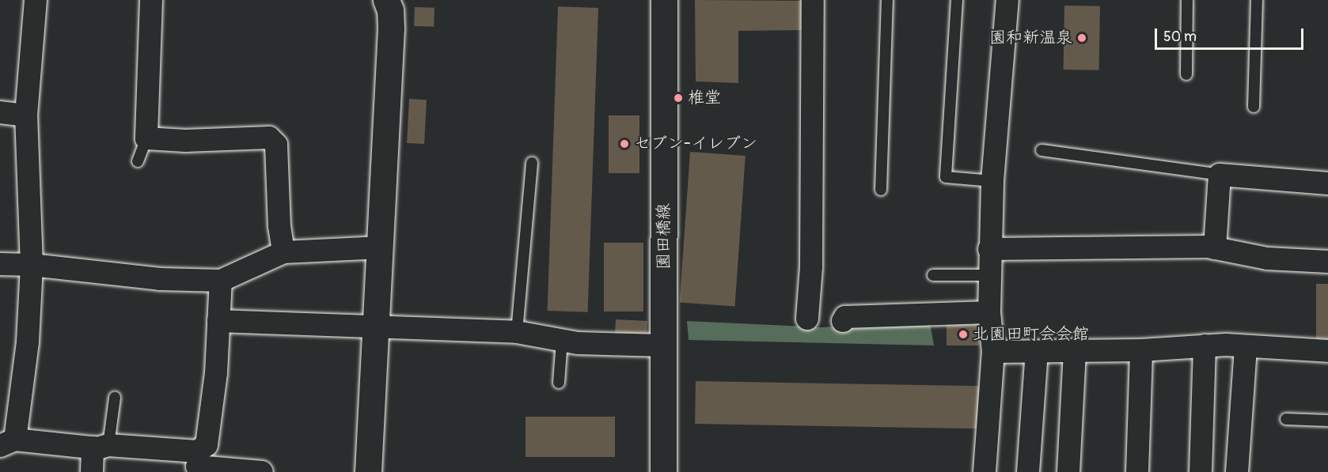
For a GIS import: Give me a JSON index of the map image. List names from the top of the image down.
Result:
{
  "streets": {
    "street": ["園田橋線"]
  },
  "places": [
    "園和新温泉",
    "椎堂",
    "セブン-イレブン",
    "北園田町会会館"
  ],
  "scale_bar": "50 m"
}
